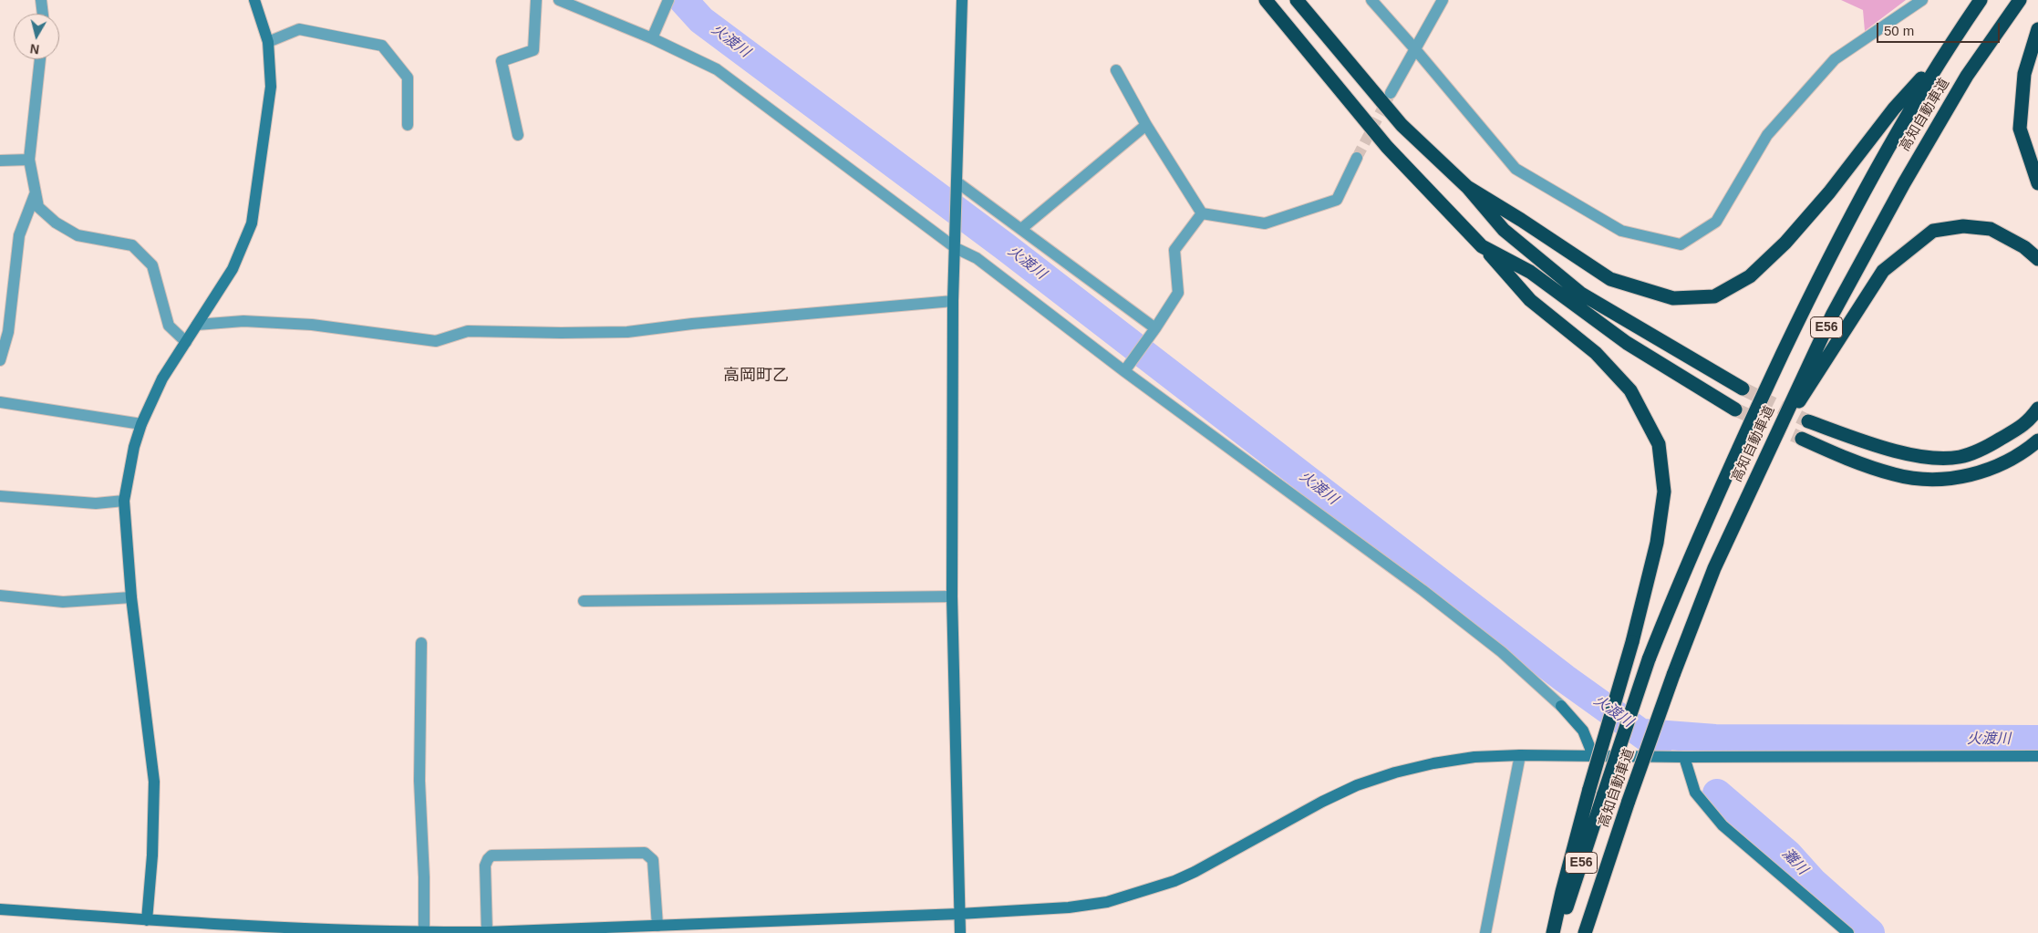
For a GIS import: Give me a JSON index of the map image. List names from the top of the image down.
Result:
{
  "streets": {
    "highway": ["高知自動車道", "E56"]
  },
  "districts": ["高岡町乙"],
  "water": ["火渡川", "灘川"],
  "scale_bar": "50 m",
  "north": "bottom"
}
